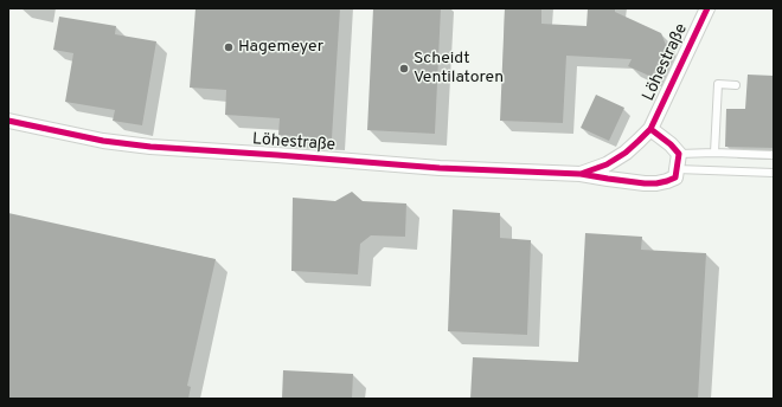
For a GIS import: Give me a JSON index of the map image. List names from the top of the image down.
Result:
{
  "streets": {
    "street": ["Löhestraße"]
  },
  "places": ["Hagemeyer", "Scheidt Ventilatoren"]
}
